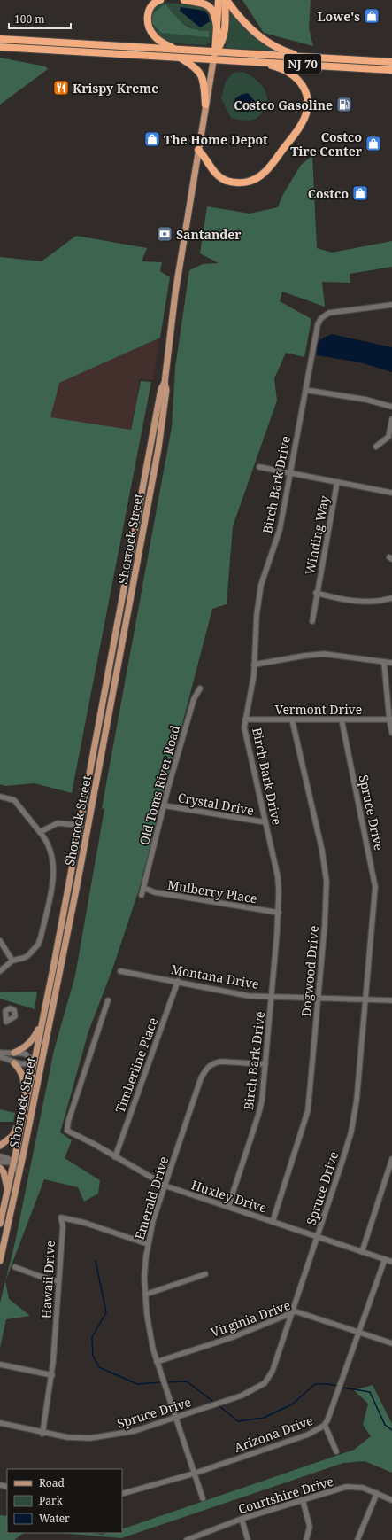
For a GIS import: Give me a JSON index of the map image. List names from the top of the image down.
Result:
{
  "streets": {
    "highway": ["NJ 70"],
    "main road": ["Shorrock Street"],
    "street": [
      "Birch Bark Drive",
      "Winding Way",
      "Vermont Drive",
      "Old Toms River Road",
      "Crystal Drive",
      "Spruce Drive",
      "Mulberry Place",
      "Dogwood Drive",
      "Montana Drive",
      "Timberline Place",
      "Huxley Drive",
      "Emerald Drive",
      "Hawaii Drive",
      "Virginia Drive",
      "Arizona Drive",
      "Courtshire Drive"
    ]
  },
  "crossings": [
    ["NJ 70", "Shorrock Street"],
    ["Birch Bark Drive", "Vermont Drive"],
    ["Birch Bark Drive", "Crystal Drive"],
    ["Birch Bark Drive", "Mulberry Place"],
    ["Birch Bark Drive", "Montana Drive"],
    ["Birch Bark Drive", "Huxley Drive"],
    ["Birch Bark Drive", "Emerald Drive"],
    ["Vermont Drive", "Spruce Drive"],
    ["Vermont Drive", "Dogwood Drive"],
    ["Old Toms River Road", "Crystal Drive"],
    ["Old Toms River Road", "Mulberry Place"],
    ["Spruce Drive", "Montana Drive"],
    ["Spruce Drive", "Huxley Drive"],
    ["Spruce Drive", "Emerald Drive"],
    ["Spruce Drive", "Hawaii Drive"],
    ["Spruce Drive", "Virginia Drive"],
    ["Dogwood Drive", "Montana Drive"],
    ["Dogwood Drive", "Huxley Drive"],
    ["Montana Drive", "Timberline Place"],
    ["Timberline Place", "Huxley Drive"],
    ["Huxley Drive", "Emerald Drive"],
    ["Huxley Drive", "Arizona Drive"],
    ["Emerald Drive", "Hawaii Drive"],
    ["Emerald Drive", "Virginia Drive"],
    ["Emerald Drive", "Arizona Drive"],
    ["Virginia Drive", "Arizona Drive"]
  ],
  "places": {
    "shop": [
      "Lowe's",
      "The Home Depot",
      "Costco Tire Center",
      "Costco"
    ],
    "restaurant": ["Krispy Kreme"],
    "fuel station": ["Costco Gasoline"],
    "bank": ["Santander"]
  },
  "legend": ["Road", "Park", "Water"],
  "scale_bar": "100 m"
}
